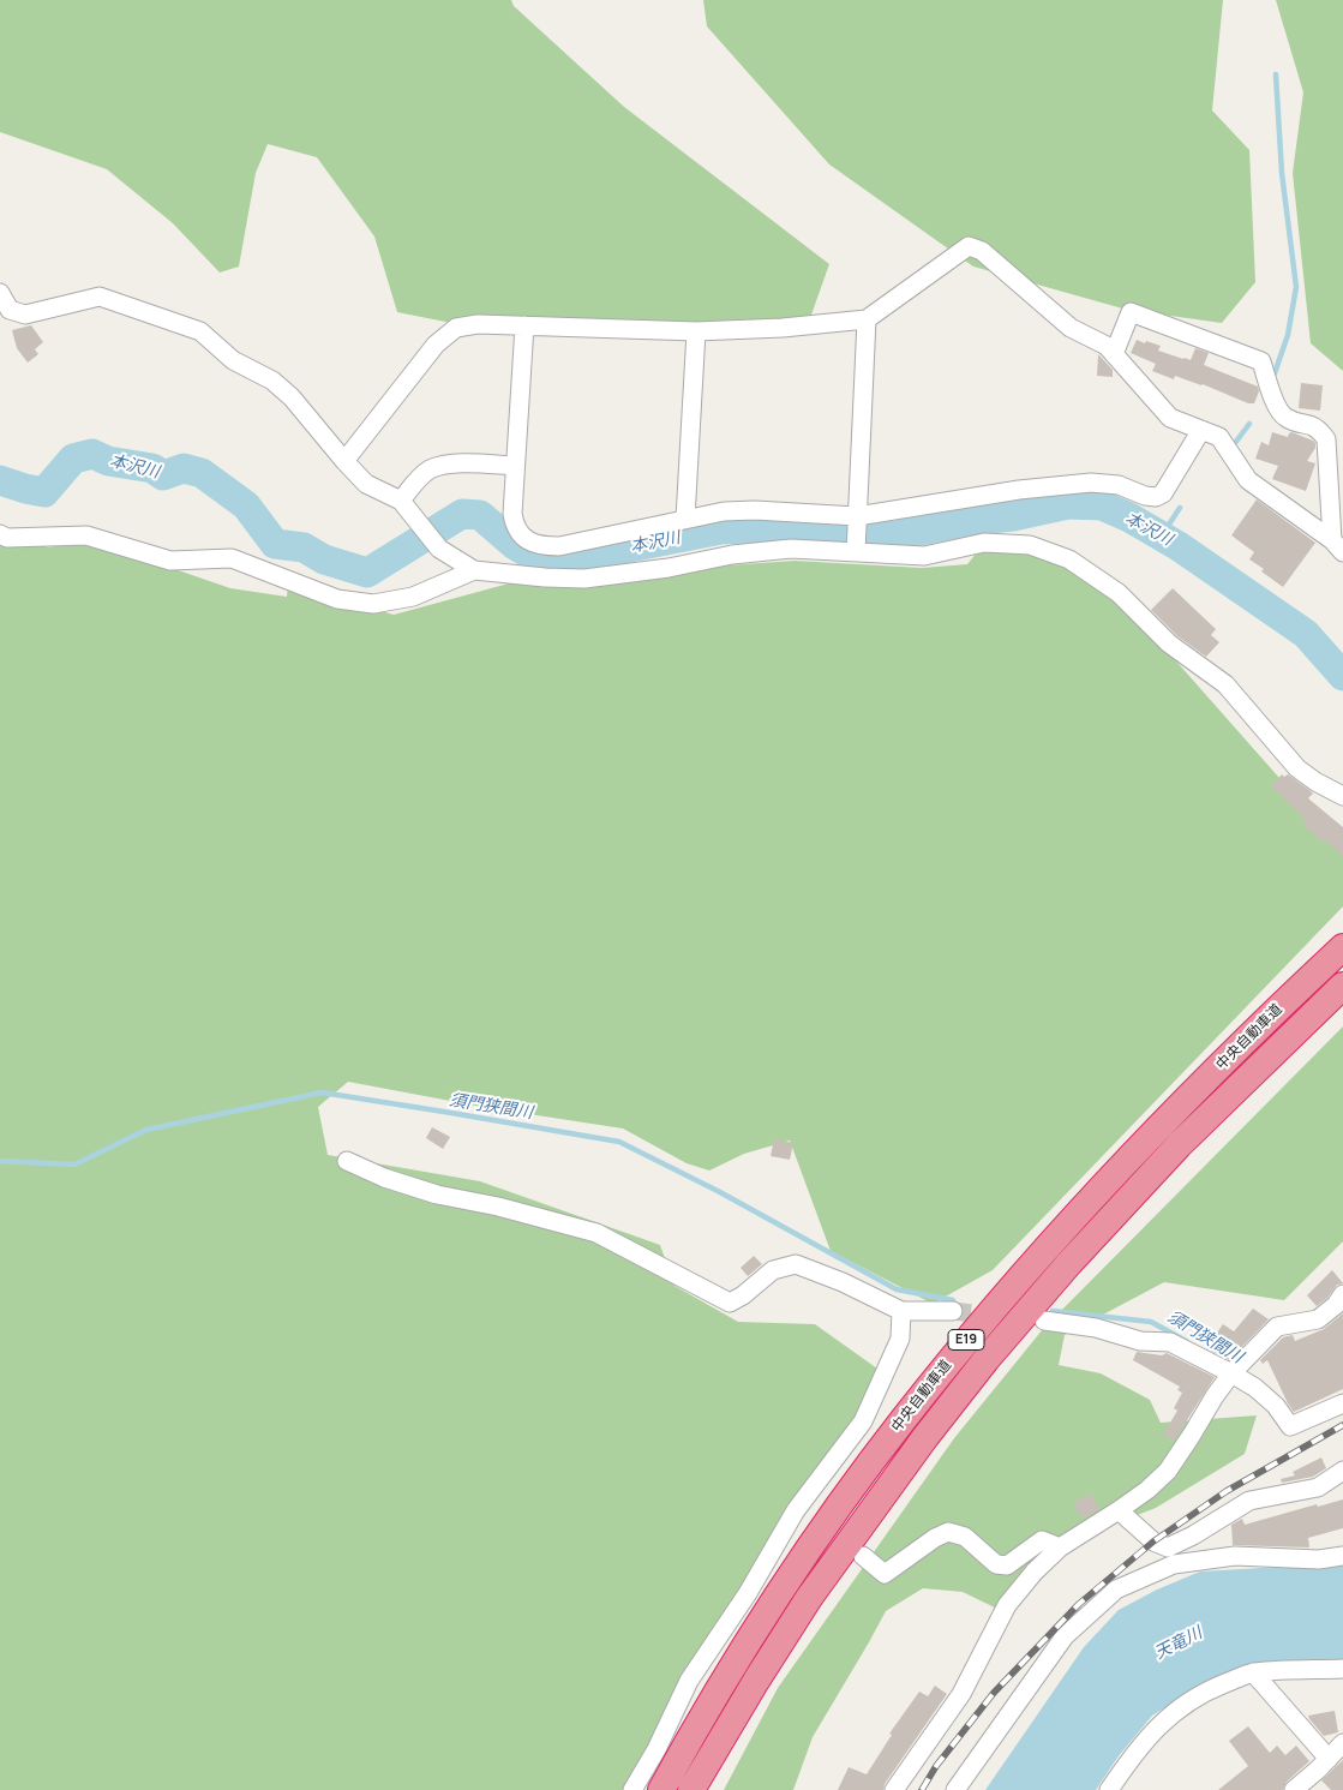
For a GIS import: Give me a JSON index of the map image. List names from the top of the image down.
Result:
{
  "streets": {
    "highway": ["中央自動車道", "E19"]
  },
  "water": ["本沢川", "須門狭間川", "天竜川"]
}
